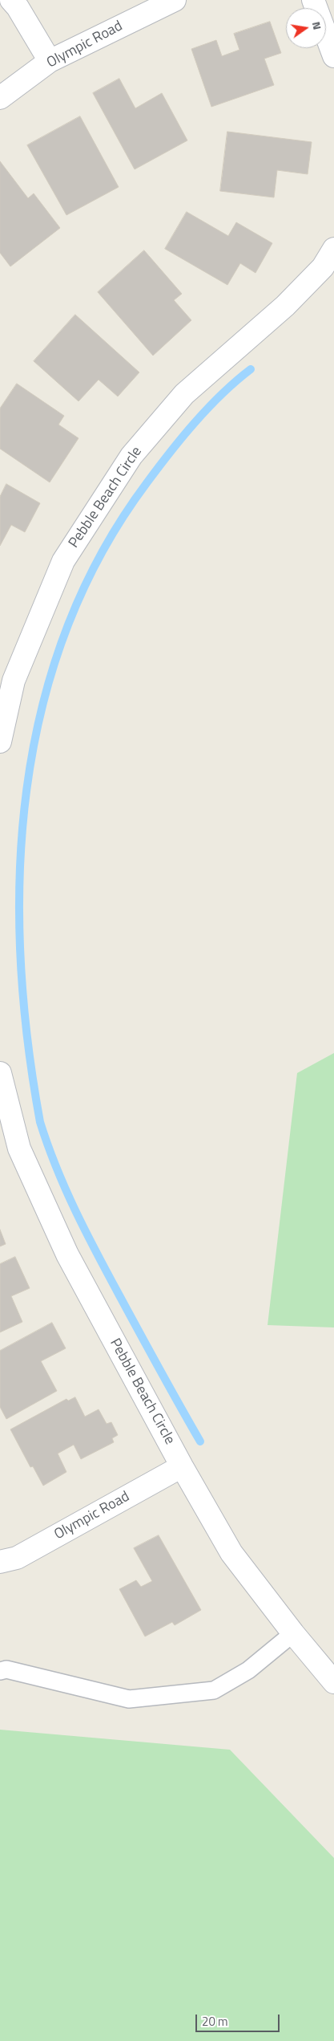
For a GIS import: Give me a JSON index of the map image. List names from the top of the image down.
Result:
{
  "streets": {
    "street": ["Olympic Road", "Pebble Beach Circle"]
  },
  "crossings": [
    ["Olympic Road", "Pebble Beach Circle"]
  ],
  "scale_bar": "20 m",
  "north": "right"
}
